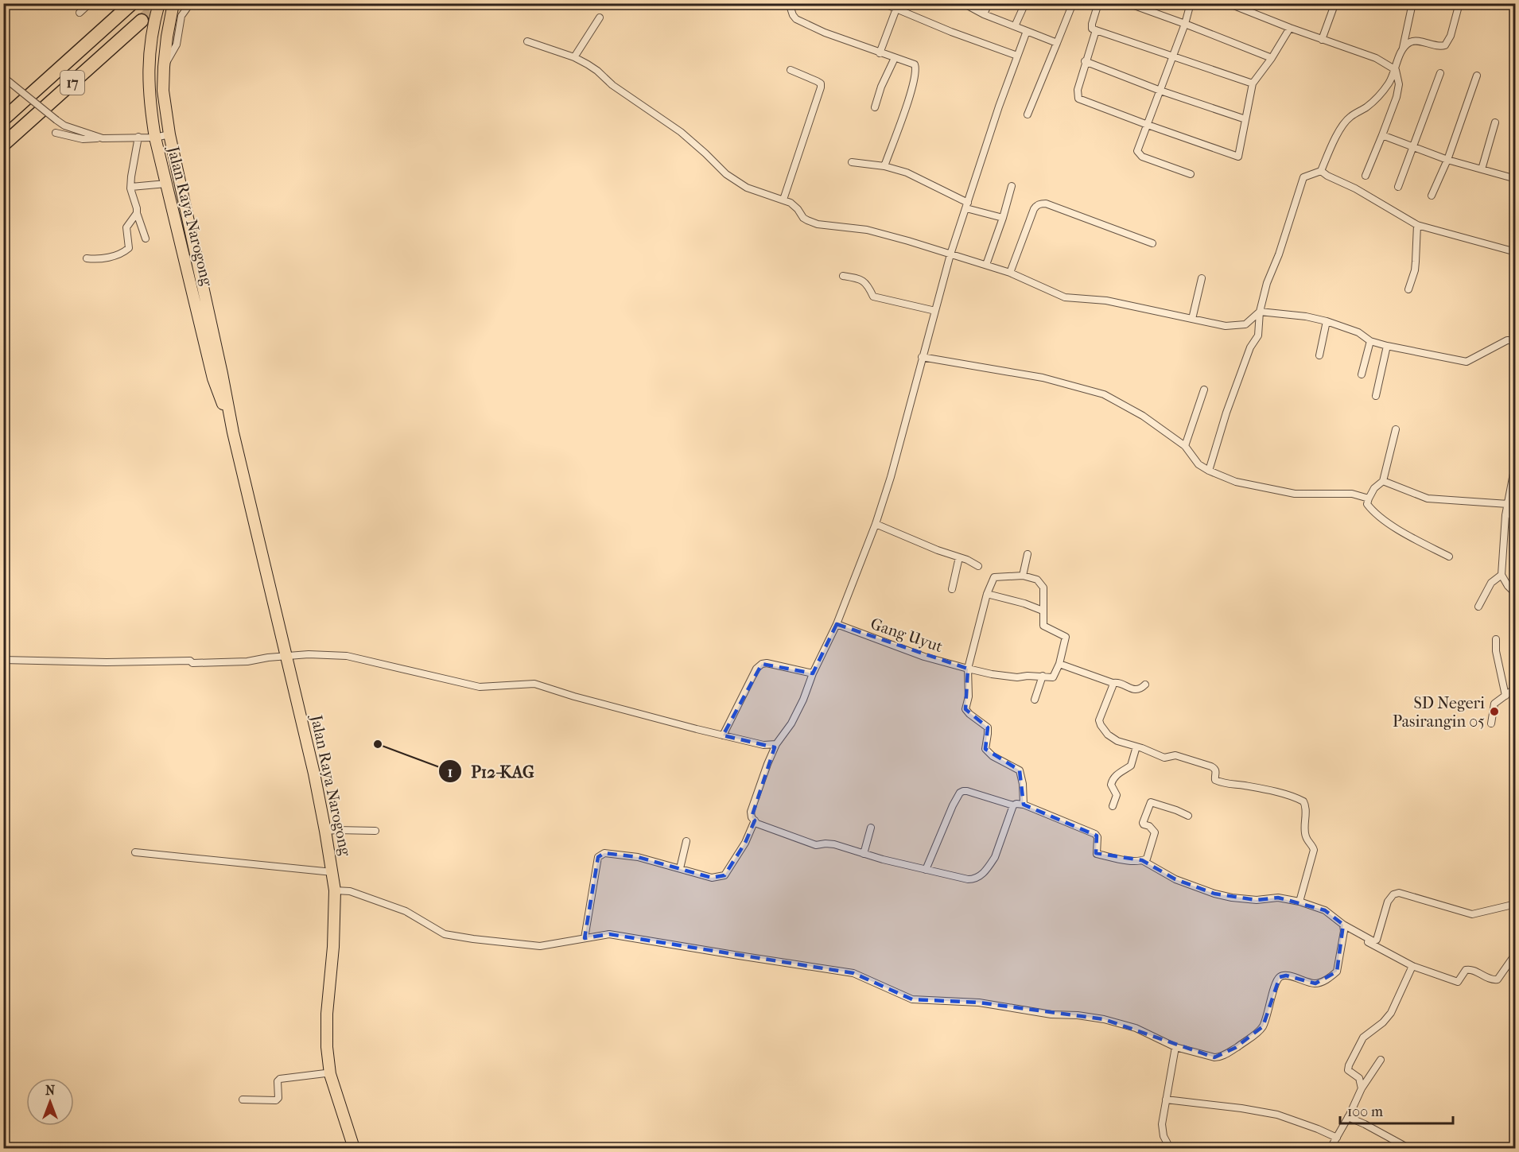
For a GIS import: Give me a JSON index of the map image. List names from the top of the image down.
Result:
{
  "streets": {
    "highway": ["17"],
    "main road": ["Jalan Raya Narogong"],
    "street": ["Gang Uyut"]
  },
  "places": ["SD Negeri Pasirangin 05", "P12-KAG"],
  "scale_bar": "100 m",
  "north": "top"
}
